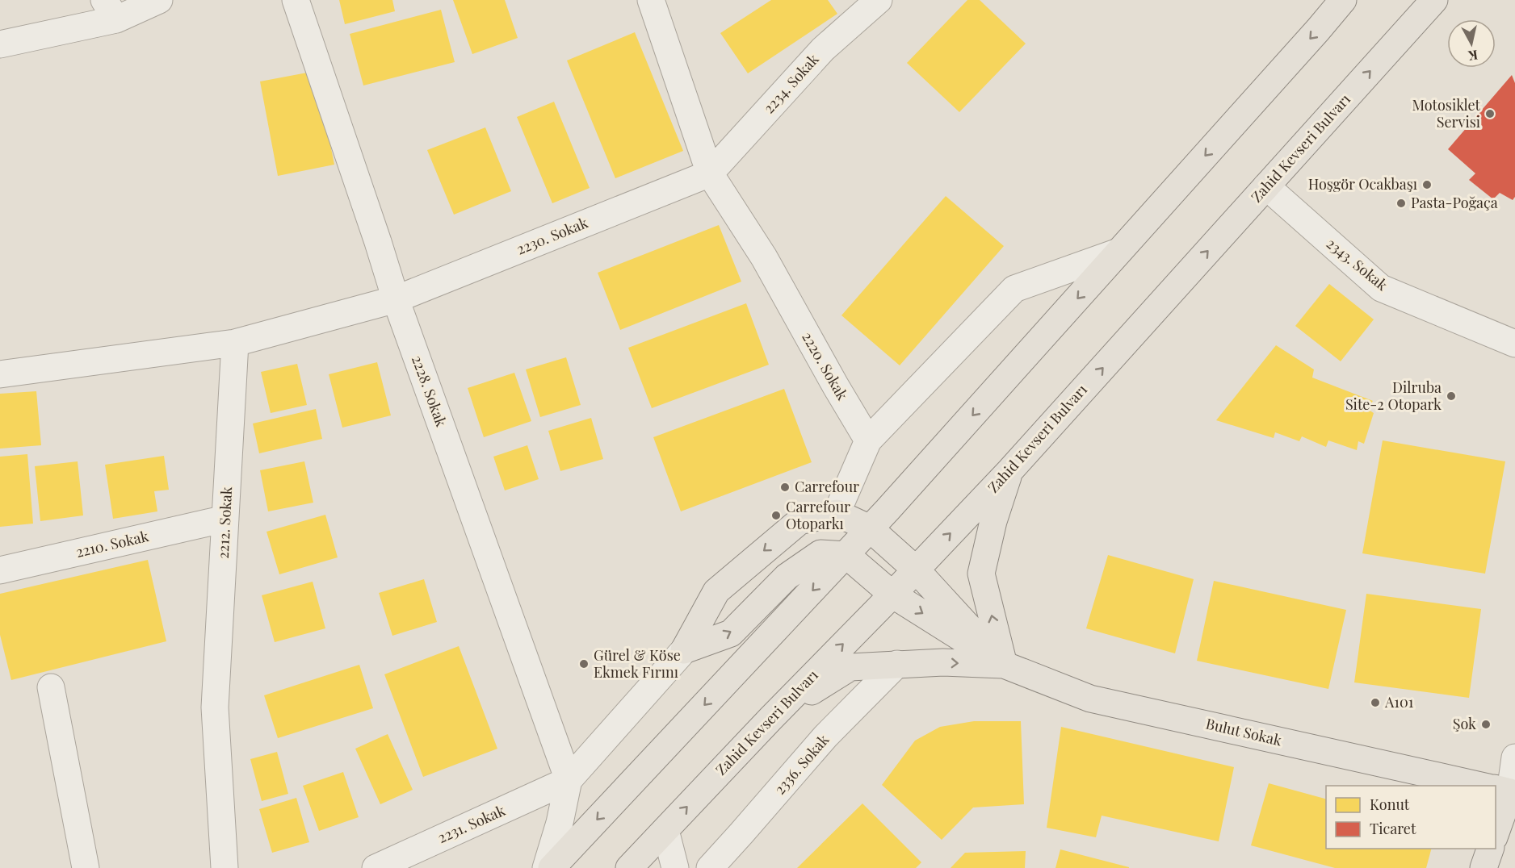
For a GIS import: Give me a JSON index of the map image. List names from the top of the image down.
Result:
{
  "streets": {
    "main road": ["Zahid Kevseri Bulvarı", "Bulut Sokak"],
    "street": [
      "2234. Sokak",
      "2230. Sokak",
      "2343. Sokak",
      "2220. Sokak",
      "2228. Sokak",
      "2212. Sokak",
      "2210. Sokak",
      "2336. Sokak",
      "2231. Sokak"
    ]
  },
  "crossings": [
    ["2234. Sokak", "2230. Sokak"],
    ["2234. Sokak", "2220. Sokak"],
    ["Zahid Kevseri Bulvarı", "2343. Sokak"],
    ["2230. Sokak", "2220. Sokak"],
    ["2230. Sokak", "2228. Sokak"],
    ["2228. Sokak", "2231. Sokak"],
    ["2212. Sokak", "2210. Sokak"]
  ],
  "places": [
    "Motosiklet Servisi",
    "Hoşgör Ocakbaşı",
    "Pasta-Poğaça",
    "Dilruba Site-2 Otopark",
    "Carrefour",
    "Carrefour Otoparkı",
    "Gürel & Köse Ekmek Fırını",
    "A101",
    "Şok"
  ],
  "legend": ["Konut", "Ticaret"],
  "north": "bottom"
}
